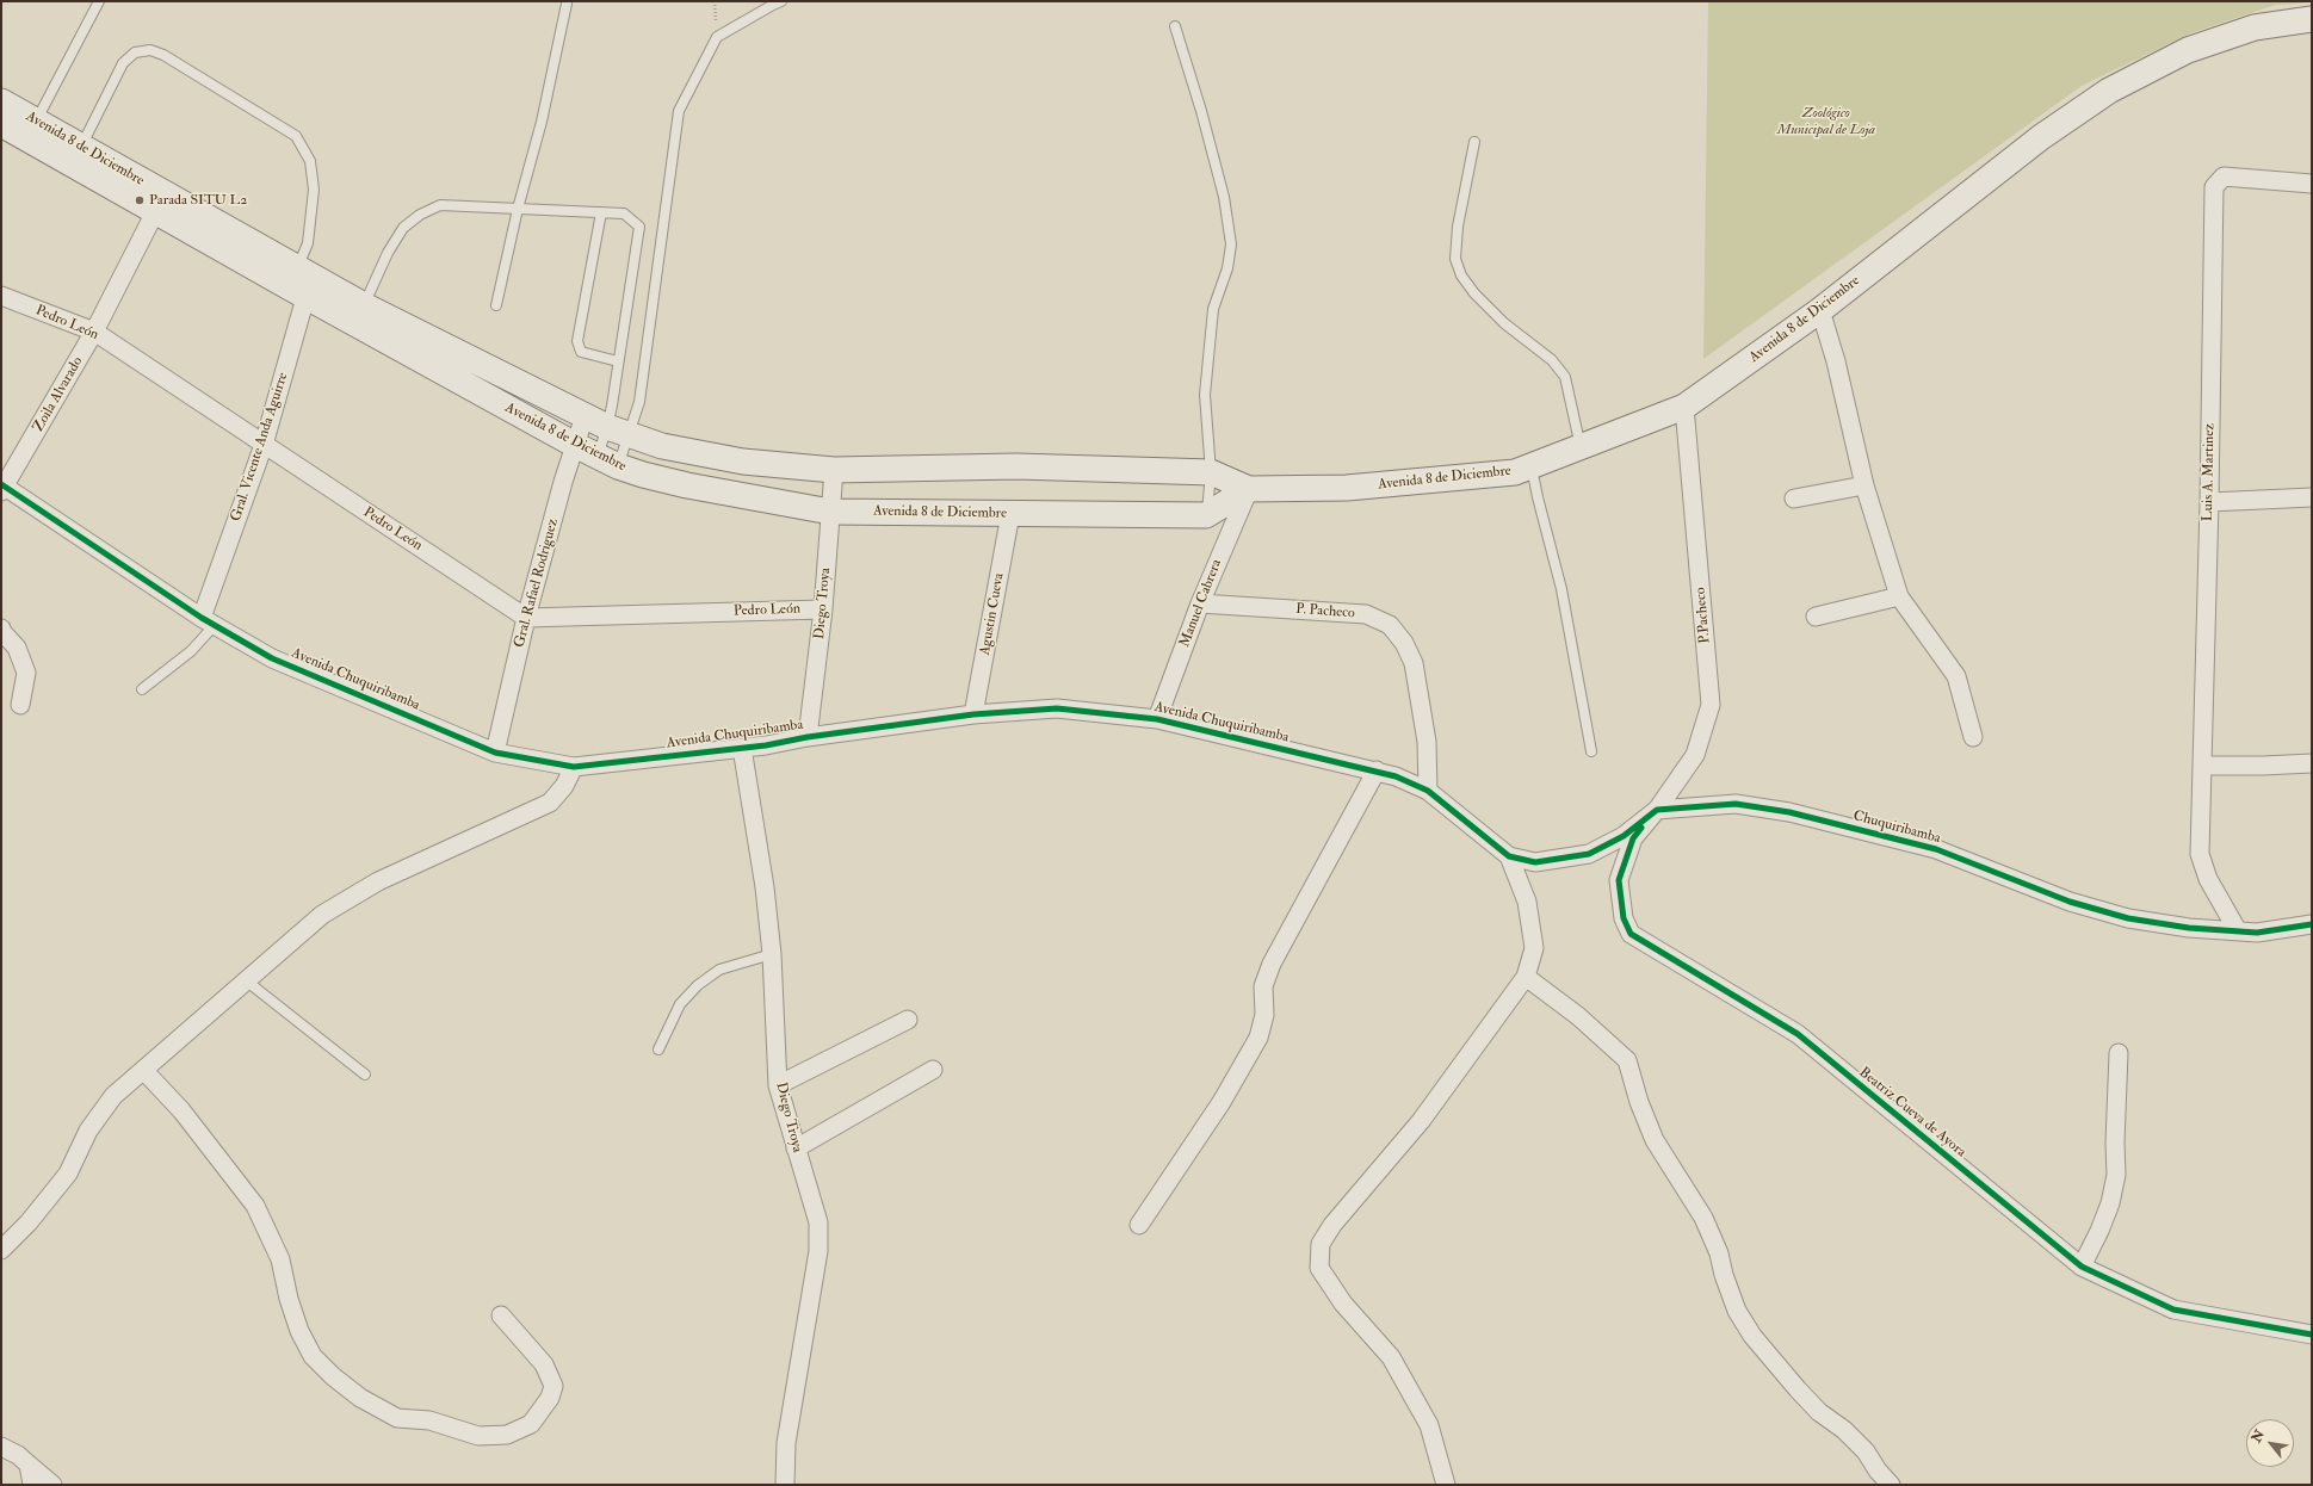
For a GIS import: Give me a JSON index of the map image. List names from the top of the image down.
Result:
{
  "streets": {
    "main road": ["Avenida 8 de Diciembre"],
    "street": [
      "Pedro León",
      "Zoila Alvarado",
      "Gral. Vicente Anda Aguirre",
      "Luis A. Martinez",
      "Gral. Rafael Rodriguez",
      "Diego Troya",
      "Manuel Cabrera",
      "P. Pacheco",
      "Agustin Cueva",
      "P.Pacheco",
      "Avenida Chuquiribamba",
      "Chuquiribamba",
      "Beatriz Cueva de Ayora"
    ]
  },
  "crossings": [
    ["Avenida 8 de Diciembre", "Zoila Alvarado"],
    ["Avenida 8 de Diciembre", "Gral. Vicente Anda Aguirre"],
    ["Avenida 8 de Diciembre", "Gral. Rafael Rodriguez"],
    ["Avenida 8 de Diciembre", "Diego Troya"],
    ["Avenida 8 de Diciembre", "Manuel Cabrera"],
    ["Avenida 8 de Diciembre", "Agustin Cueva"],
    ["Avenida 8 de Diciembre", "P.Pacheco"],
    ["Pedro León", "Zoila Alvarado"],
    ["Pedro León", "Gral. Vicente Anda Aguirre"],
    ["Pedro León", "Gral. Rafael Rodriguez"],
    ["Pedro León", "Diego Troya"],
    ["Zoila Alvarado", "Avenida Chuquiribamba"],
    ["Gral. Vicente Anda Aguirre", "Avenida Chuquiribamba"],
    ["Luis A. Martinez", "Chuquiribamba"],
    ["Gral. Rafael Rodriguez", "Avenida Chuquiribamba"],
    ["Diego Troya", "Avenida Chuquiribamba"],
    ["Manuel Cabrera", "P. Pacheco"],
    ["Manuel Cabrera", "Avenida Chuquiribamba"],
    ["P. Pacheco", "Avenida Chuquiribamba"],
    ["Agustin Cueva", "Avenida Chuquiribamba"],
    ["P.Pacheco", "Chuquiribamba"],
    ["P.Pacheco", "Beatriz Cueva de Ayora"],
    ["Chuquiribamba", "Beatriz Cueva de Ayora"]
  ],
  "parks": ["Zoológico Municipal de Loja"],
  "places": ["Parada SITU L2"],
  "north": "top left"
}
